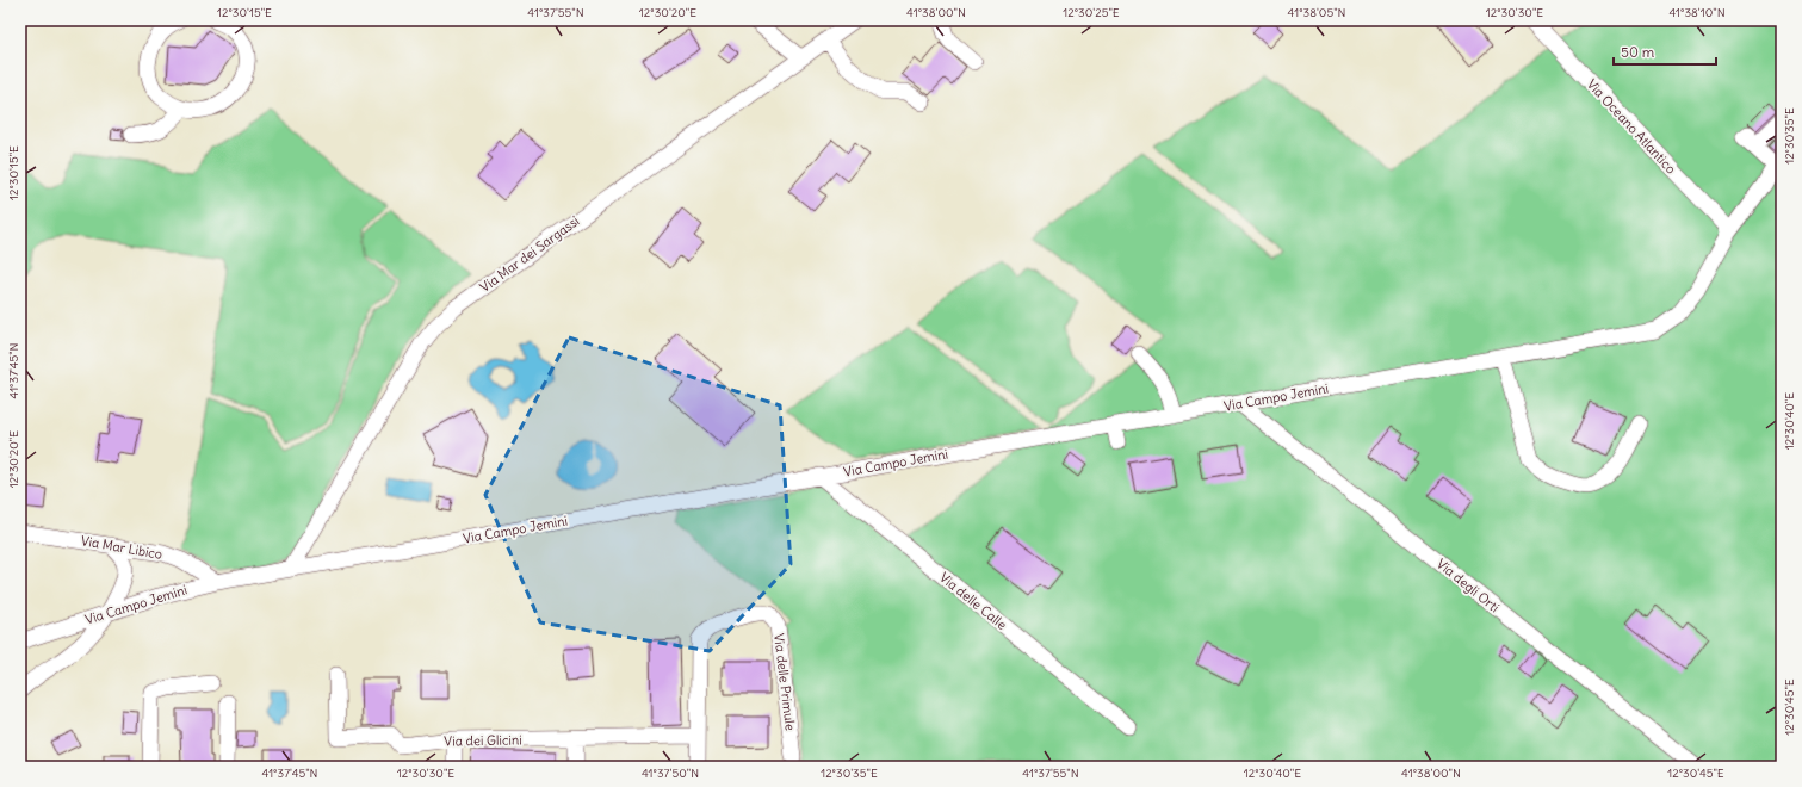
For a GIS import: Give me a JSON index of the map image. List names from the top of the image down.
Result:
{
  "streets": {
    "street": [
      "Via Oceano Atlantico",
      "Via Mar dei Sargassi",
      "Via Campo Jemini",
      "Via Mar Libico",
      "Via degli Orti",
      "Via delle Calle",
      "Via delle Primule",
      "Via dei Glicini"
    ]
  },
  "crossings": [
    ["Via Oceano Atlantico", "Via Campo Jemini"],
    ["Via Mar dei Sargassi", "Via Campo Jemini"],
    ["Via Campo Jemini", "Via Mar Libico"],
    ["Via Campo Jemini", "Via degli Orti"],
    ["Via Campo Jemini", "Via delle Calle"],
    ["Via delle Primule", "Via dei Glicini"]
  ],
  "scale_bar": "50 m",
  "coordinates": [
    "12°30'15\"E",
    "41°37'55\"N",
    "12°30'20\"E",
    "41°38'00\"N",
    "12°30'25\"E",
    "41°38'05\"N",
    "12°30'30\"E",
    "41°38'10\"N",
    "12°30'35\"E",
    "41°37'45\"N",
    "12°30'40\"E",
    "12°30'45\"E",
    "41°37'50\"N"
  ]
}
